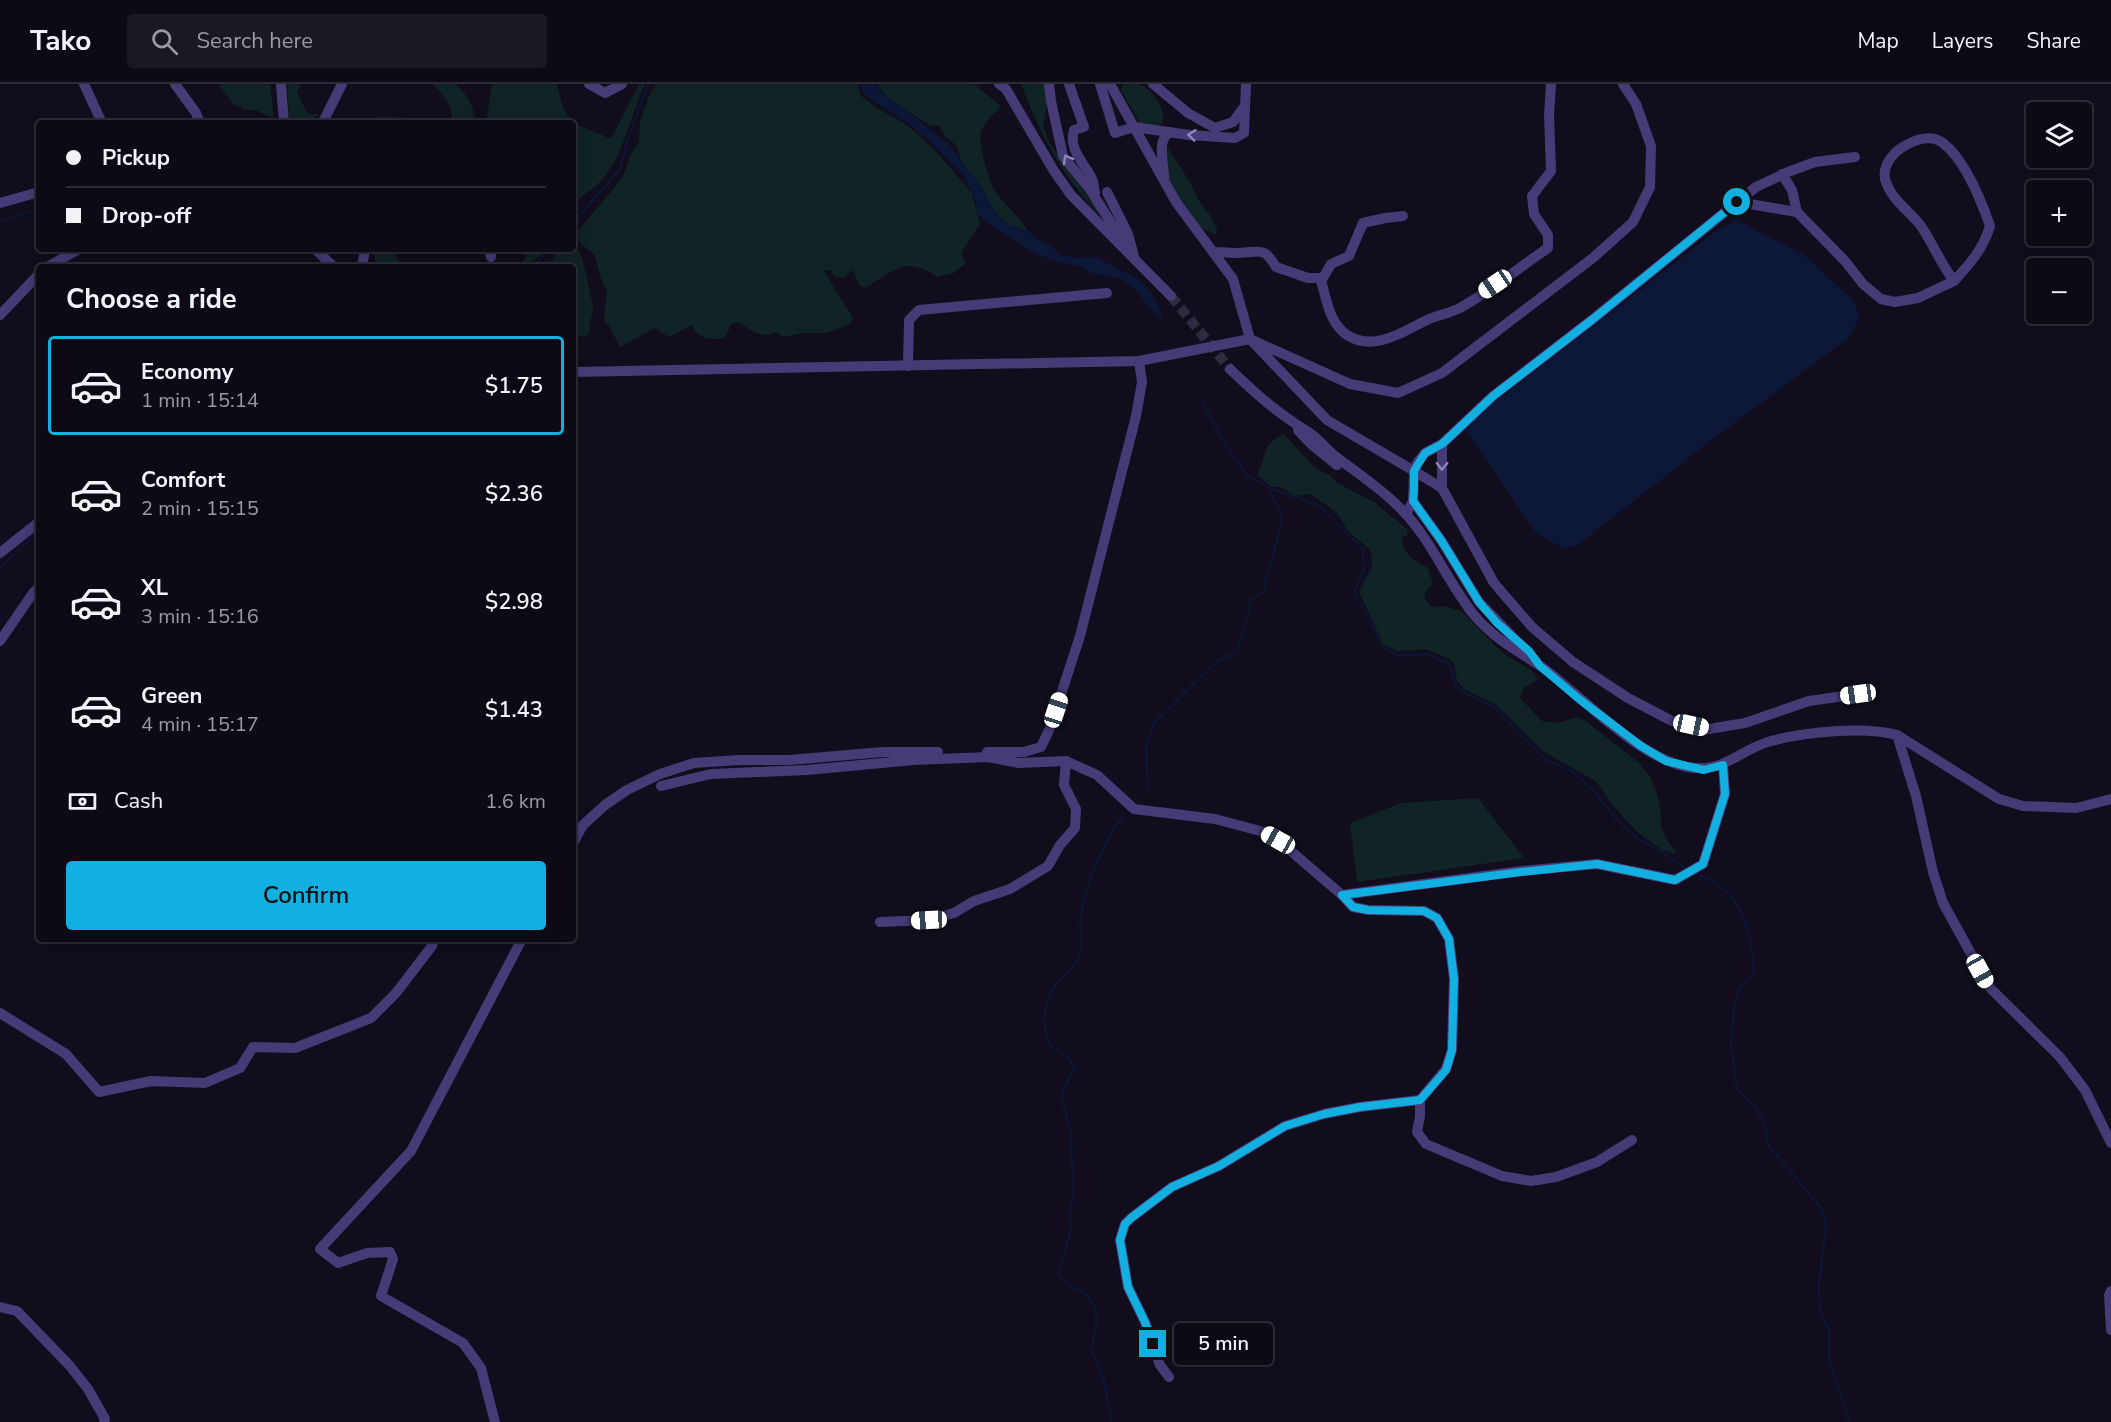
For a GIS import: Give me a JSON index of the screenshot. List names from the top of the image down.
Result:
{
  "page": {
    "header": "Tako",
    "search": "Search here",
    "nav": ["Map", "Layers", "Share"],
    "map_buttons": ["+", "−"],
    "banner": ["Pickup", "Drop-off"],
    "heading": "Choose a ride",
    "list": [
      {
        "name": "Economy",
        "note": "1 min · 15:14",
        "value": "$1.75"
      },
      {
        "name": "Comfort",
        "note": "2 min · 15:15",
        "value": "$2.36"
      },
      {
        "name": "XL",
        "note": "3 min · 15:16",
        "value": "$2.98"
      },
      {
        "name": "Green",
        "note": "4 min · 15:17",
        "value": "$1.43"
      }
    ],
    "pay": ["Cash", "1.6 km"],
    "buttons": "Confirm",
    "bubble": "5 min"
  }
}
